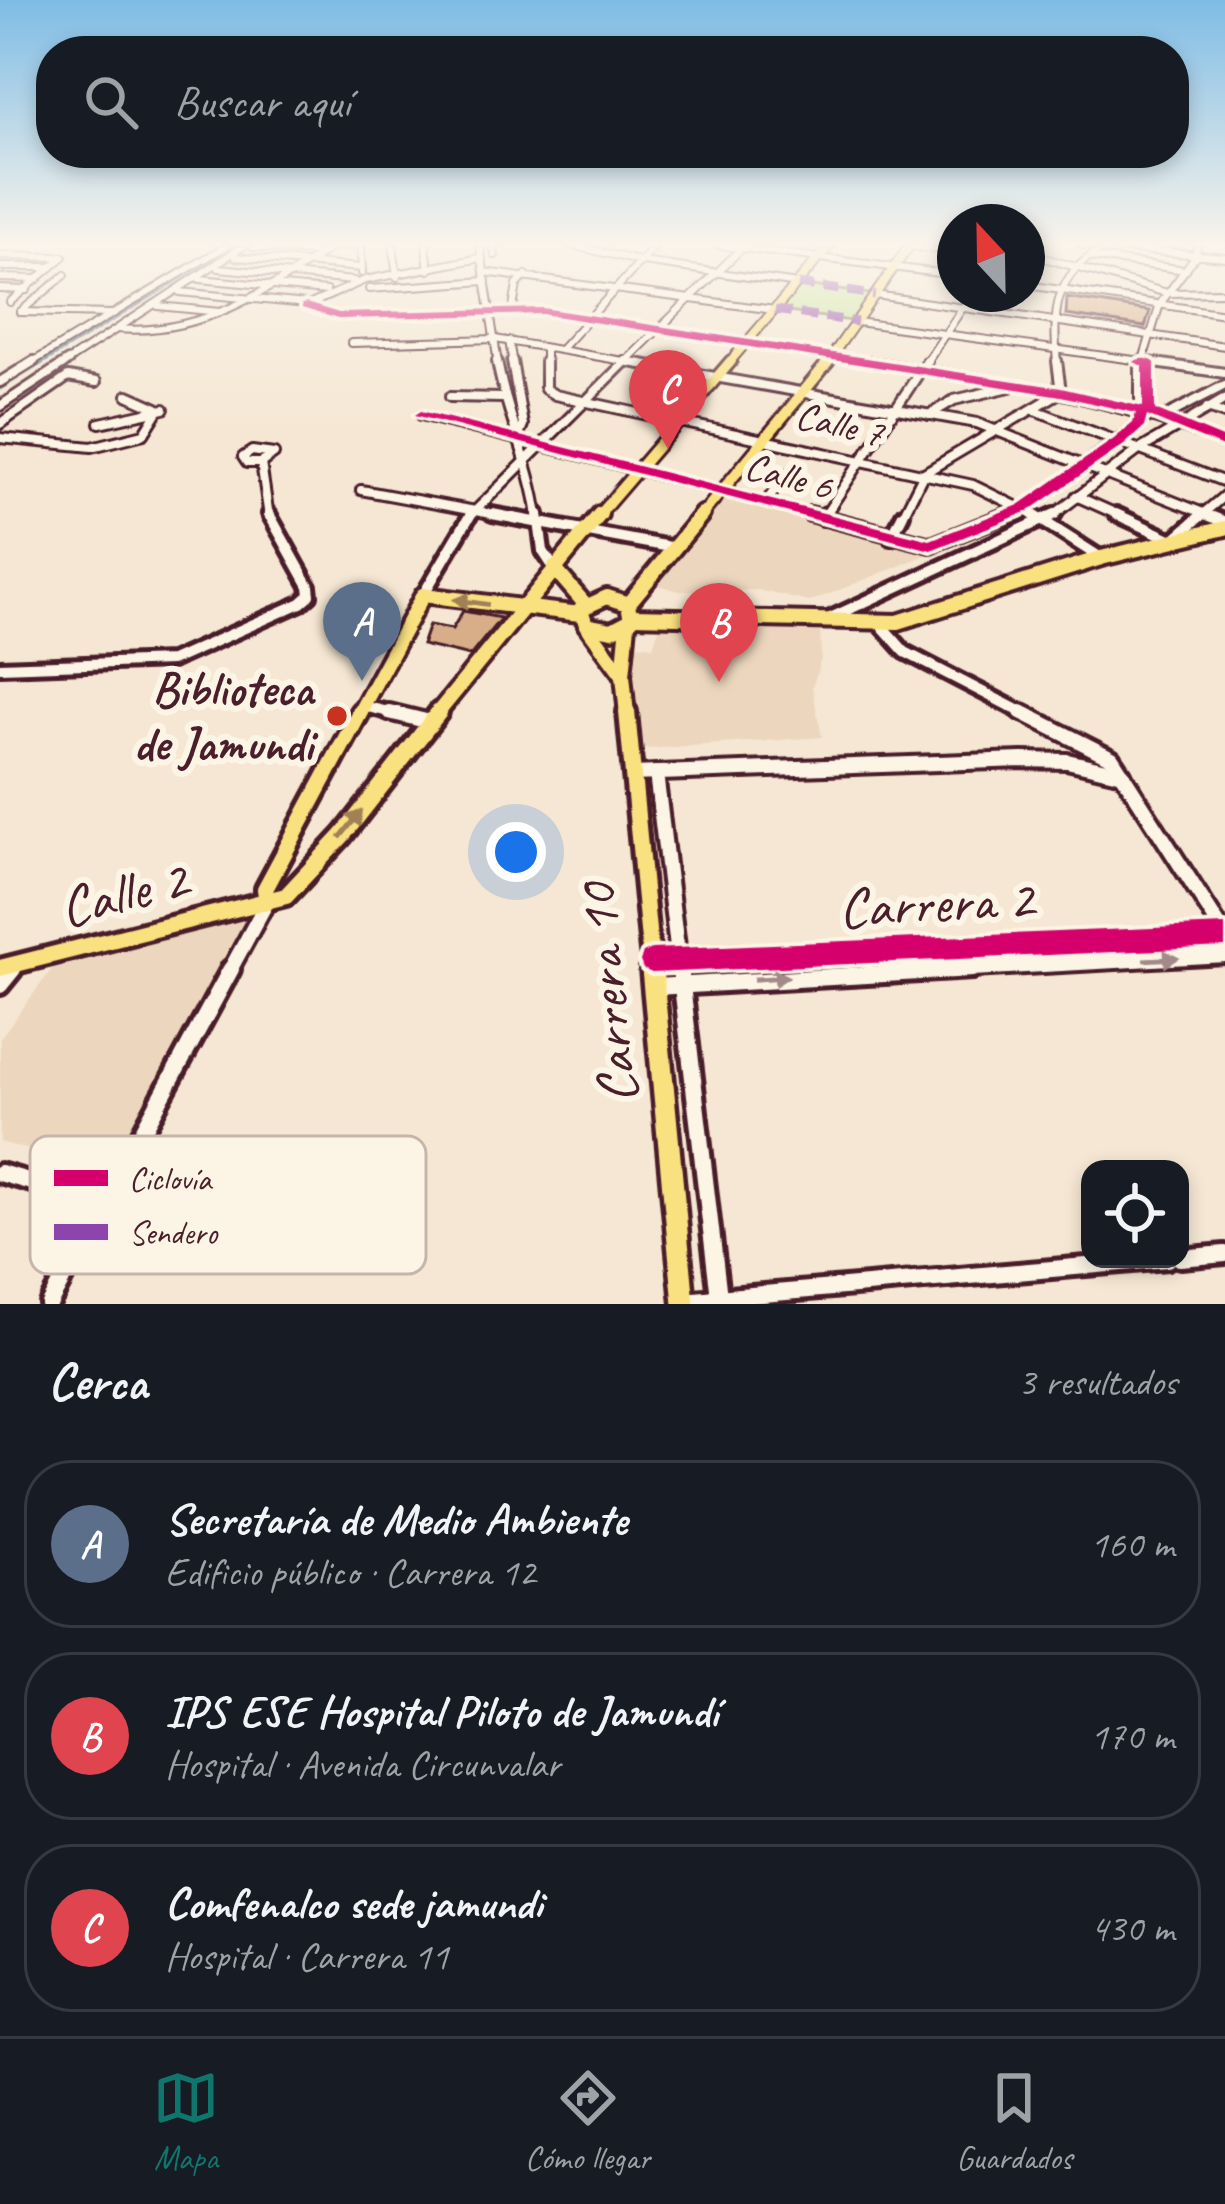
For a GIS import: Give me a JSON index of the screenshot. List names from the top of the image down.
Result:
{
  "streets": {
    "main road": ["Calle 2", "Carrera 10"],
    "street": ["Calle 7", "Calle 6", "Carrera 2"]
  },
  "crossings": [
    ["Calle 7", "Calle 6"],
    ["Carrera 2", "Carrera 10"]
  ],
  "places": ["Biblioteca de Jamundi"],
  "legend": ["Ciclovía", "Sendero"],
  "north": "top",
  "page": {
    "search": "Buscar aquí",
    "pins": ["C", "A", "B"],
    "heading": ["Cerca", "3 resultados"],
    "list": [
      {
        "mark": "A",
        "name": "Secretaría de Medio Ambiente",
        "note": "Edificio público · Carrera 12",
        "value": "160 m"
      },
      {
        "mark": "B",
        "name": "IPS ESE Hospital Piloto de Jamundí",
        "note": "Hospital · Avenida Circunvalar",
        "value": "170 m"
      },
      {
        "mark": "C",
        "name": "Comfenalco sede jamundi",
        "note": "Hospital · Carrera 11",
        "value": "430 m"
      }
    ],
    "nav": ["Mapa", "Cómo llegar", "Guardados"]
  }
}
